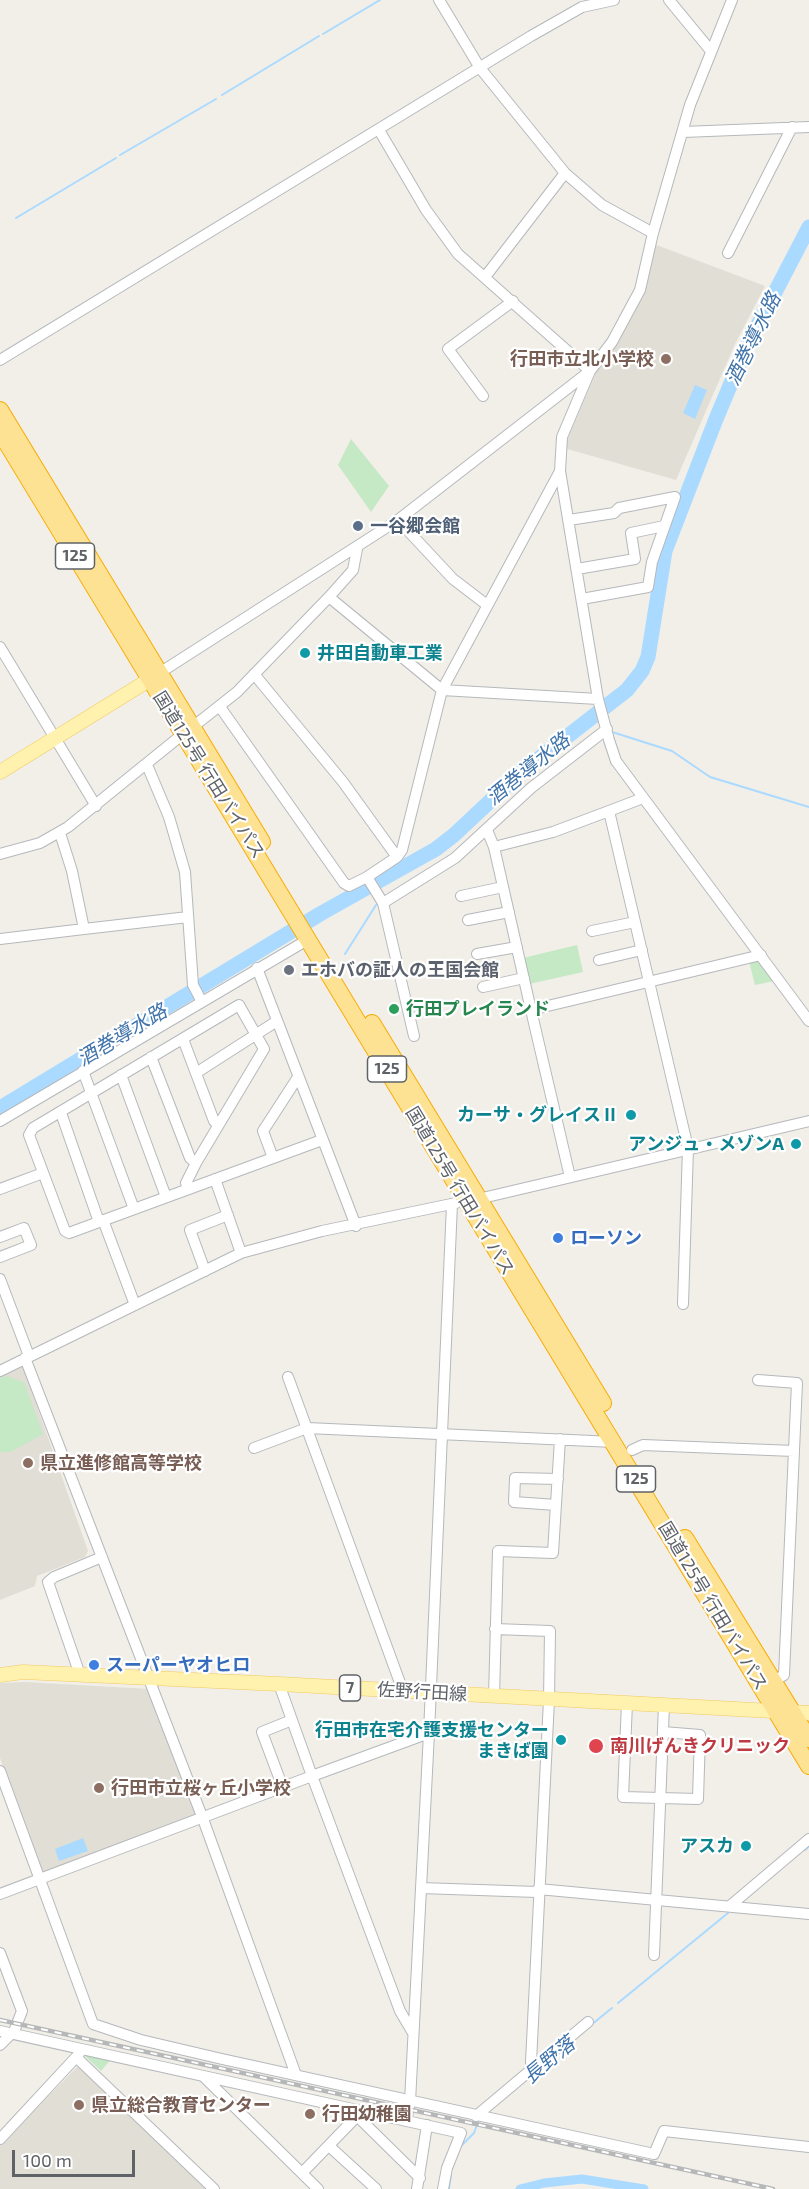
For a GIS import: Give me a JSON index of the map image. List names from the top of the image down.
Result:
{
  "streets": {
    "highway": ["125", "国道125号 行田バイパス"],
    "main road": ["7", "佐野行田線"]
  },
  "crossings": [
    ["国道125号 行田バイパス", "佐野行田線"]
  ],
  "water": ["酒巻導水路", "長野落"],
  "places": [
    "行田市立北小学校",
    "一谷郷会館",
    "井田自動車工業",
    "エホバの証人の王国会館",
    "行田プレイランド",
    "カーサ・グレイスⅡ",
    "アンジュ・メゾンA",
    "ローソン",
    "県立進修館高等学校",
    "スーパーヤオヒロ",
    "行田市在宅介護支援センター まきば園",
    "南川げんきクリニック",
    "行田市立桜ヶ丘小学校",
    "アスカ",
    "県立総合教育センター",
    "行田幼稚園"
  ],
  "scale_bar": "100 m"
}
